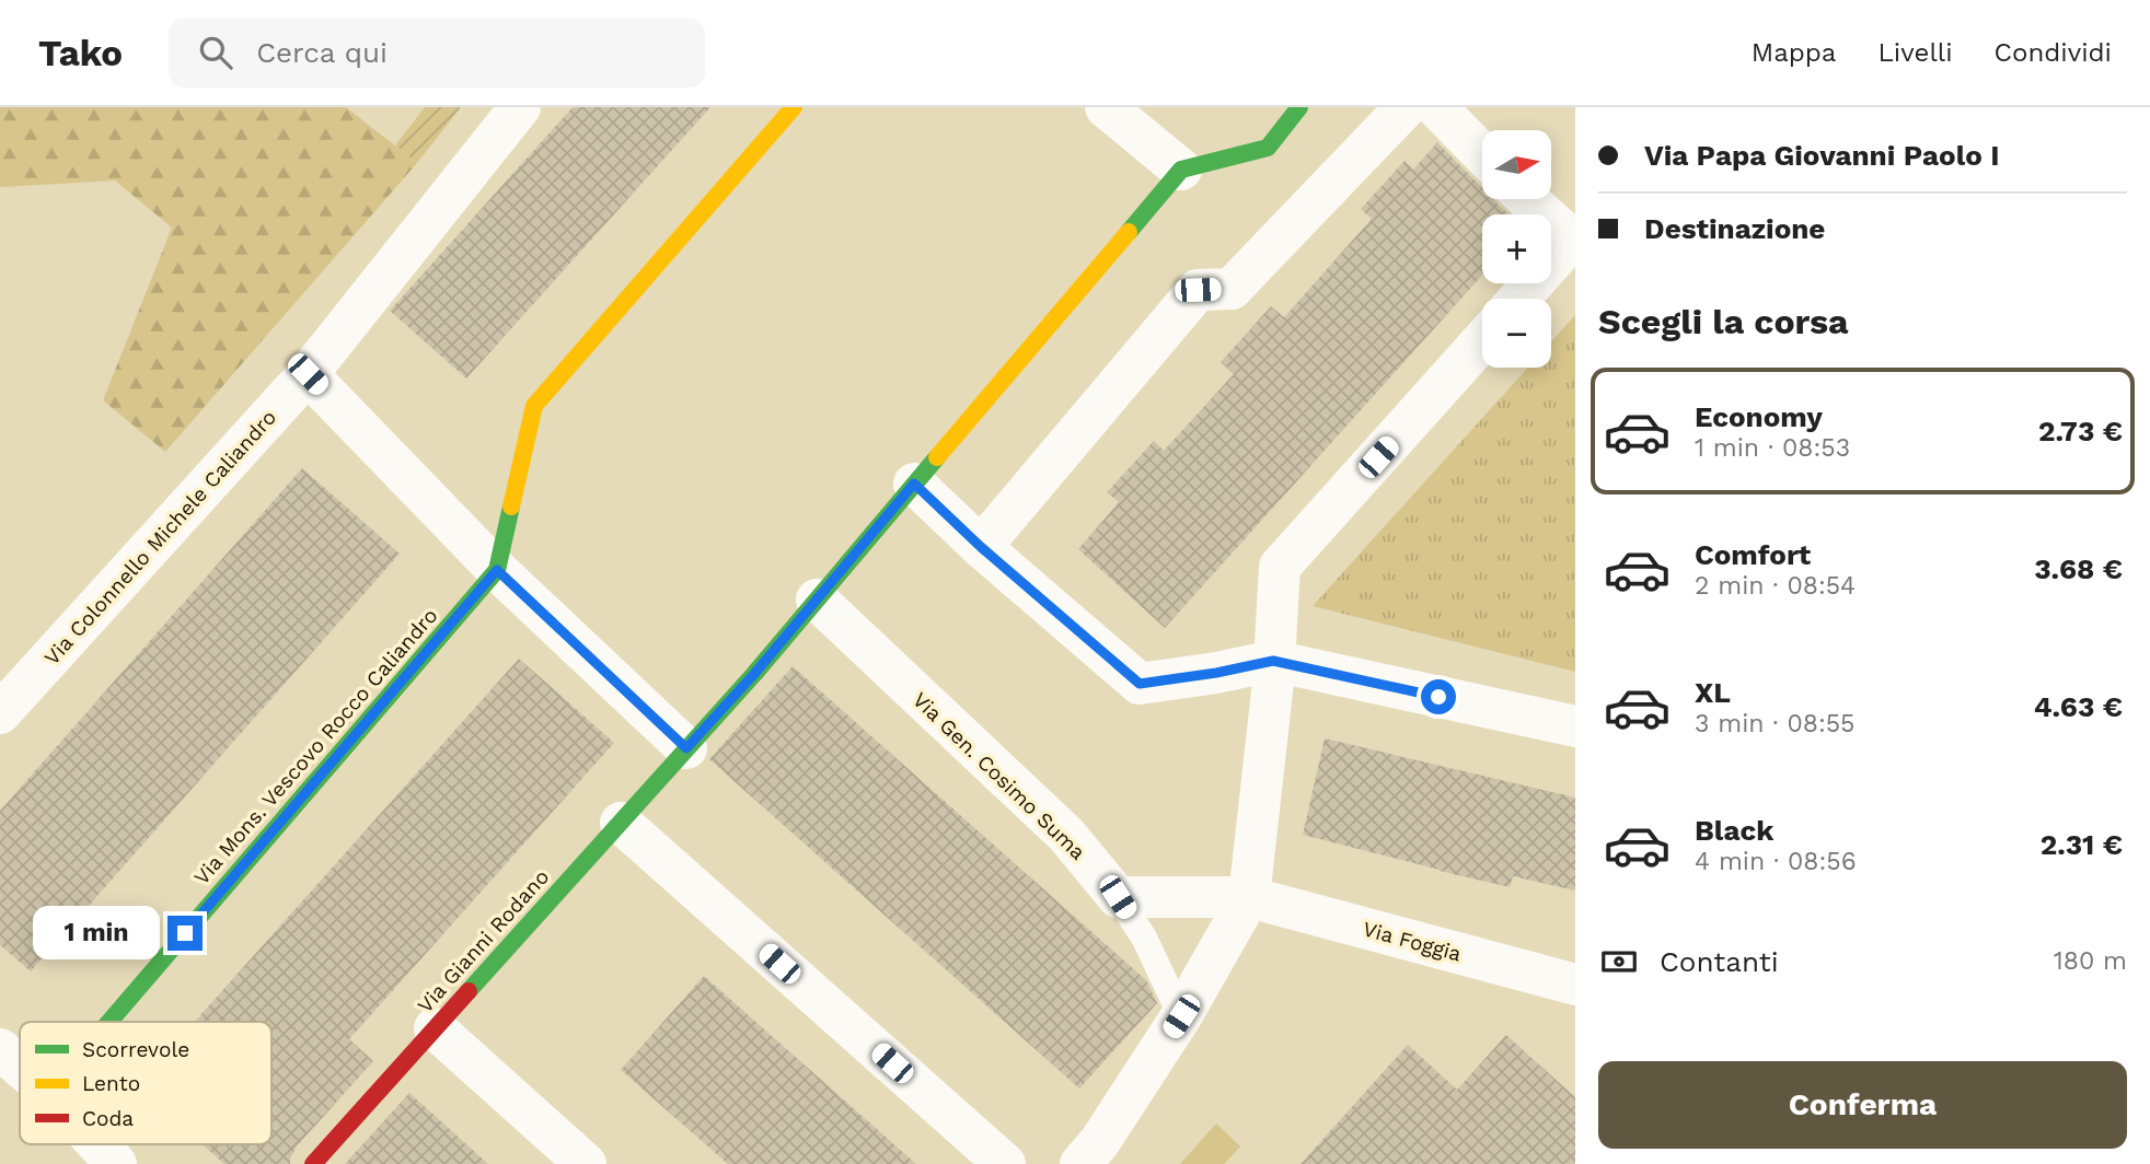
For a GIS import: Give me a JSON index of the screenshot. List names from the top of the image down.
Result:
{
  "streets": {
    "street": [
      "Via Colonnello Michele Caliandro",
      "Via Mons. Vescovo Rocco Caliandro",
      "Via Gen. Cosimo Suma",
      "Via Gianni Rodano",
      "Via Foggia"
    ]
  },
  "crossings": [
    ["Via Gen. Cosimo Suma", "Via Gianni Rodano"]
  ],
  "legend": ["Scorrevole", "Lento", "Coda"],
  "north": "right",
  "page": {
    "header": "Tako",
    "search": "Cerca qui",
    "nav": ["Mappa", "Livelli", "Condividi"],
    "banner": ["Via Papa Giovanni Paolo I", "Destinazione"],
    "map_buttons": ["+", "−"],
    "heading": "Scegli la corsa",
    "list": [
      {
        "name": "Economy",
        "note": "1 min · 08:53",
        "value": "2.73 €"
      },
      {
        "name": "Comfort",
        "note": "2 min · 08:54",
        "value": "3.68 €"
      },
      {
        "name": "XL",
        "note": "3 min · 08:55",
        "value": "4.63 €"
      },
      {
        "name": "Black",
        "note": "4 min · 08:56",
        "value": "2.31 €"
      }
    ],
    "bubble": "1 min",
    "pay": ["Contanti", "180 m"],
    "buttons": "Conferma"
  }
}
